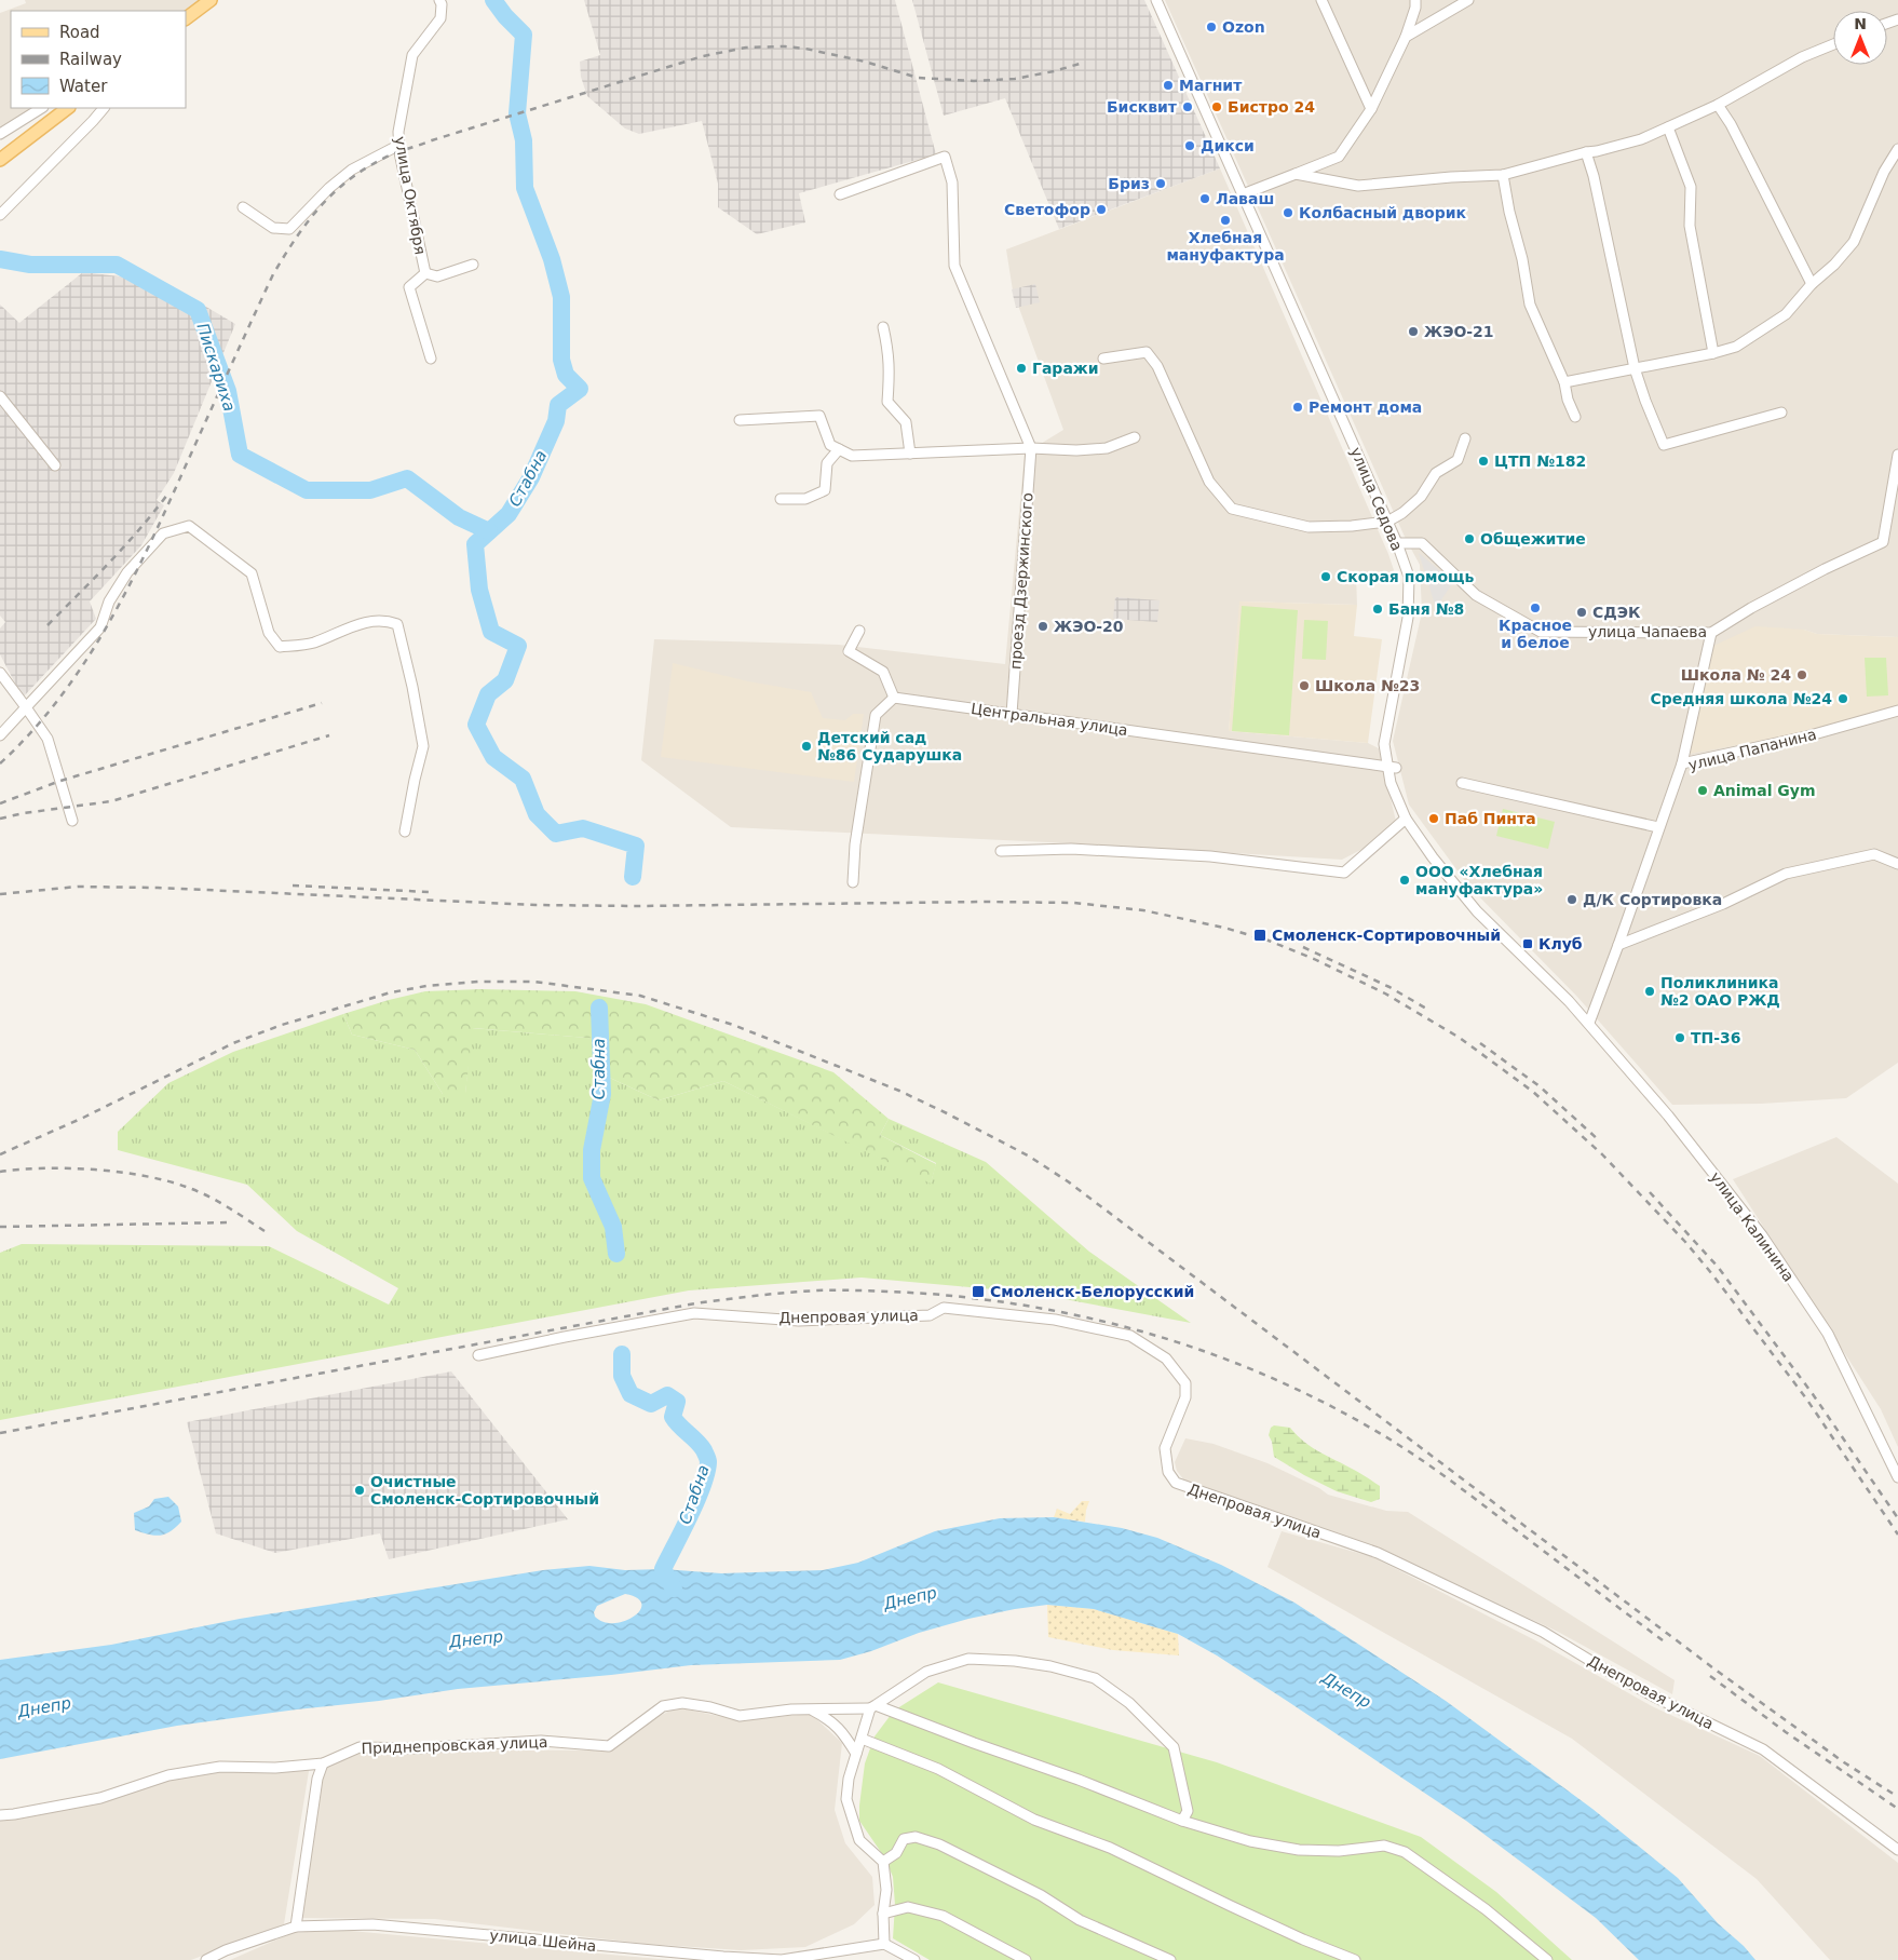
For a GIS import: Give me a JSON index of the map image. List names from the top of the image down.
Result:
{
  "streets": {
    "street": [
      "улица Октября",
      "улица Седова",
      "проезд Дзержинского",
      "улица Чапаева",
      "Центральная улица",
      "улица Папанина",
      "улица Калинина",
      "Днепровая улица",
      "Приднепровская улица",
      "улица Шейна"
    ]
  },
  "crossings": [
    ["улица Седова", "улица Чапаева"],
    ["улица Седова", "Центральная улица"],
    ["улица Седова", "улица Калинина"],
    ["проезд Дзержинского", "Центральная улица"],
    ["улица Папанина", "улица Калинина"]
  ],
  "water": ["Пискариха", "Стабна", "Днепр"],
  "places": {
    "other": [
      "Ozon",
      "Магнит",
      "Бисквит",
      "Бистро 24",
      "Дикси",
      "Бриз",
      "Лаваш",
      "Светофор",
      "Колбасный дворик",
      "Хлебная мануфактура",
      "ЖЭО-21",
      "Гаражи",
      "Ремонт дома",
      "ЦТП №182",
      "Общежитие",
      "Скорая помощь",
      "Красное и белое",
      "Баня №8",
      "СДЭК",
      "ЖЭО-20",
      "Школа № 24",
      "Школа №23",
      "Средняя школа №24",
      "Детский сад №86 Сударушка",
      "Animal Gym",
      "Паб Пинта",
      "ООО «Хлебная мануфактура»",
      "Д/К Сортировка",
      "Поликлиника №2 ОАО РЖД",
      "ТП-36",
      "Очистные Смоленск-Сортировочный"
    ],
    "transit": ["Смоленск-Сортировочный", "Клуб", "Смоленск-Белорусский"]
  },
  "legend": ["Road", "Railway", "Water"],
  "north": "top"
}
